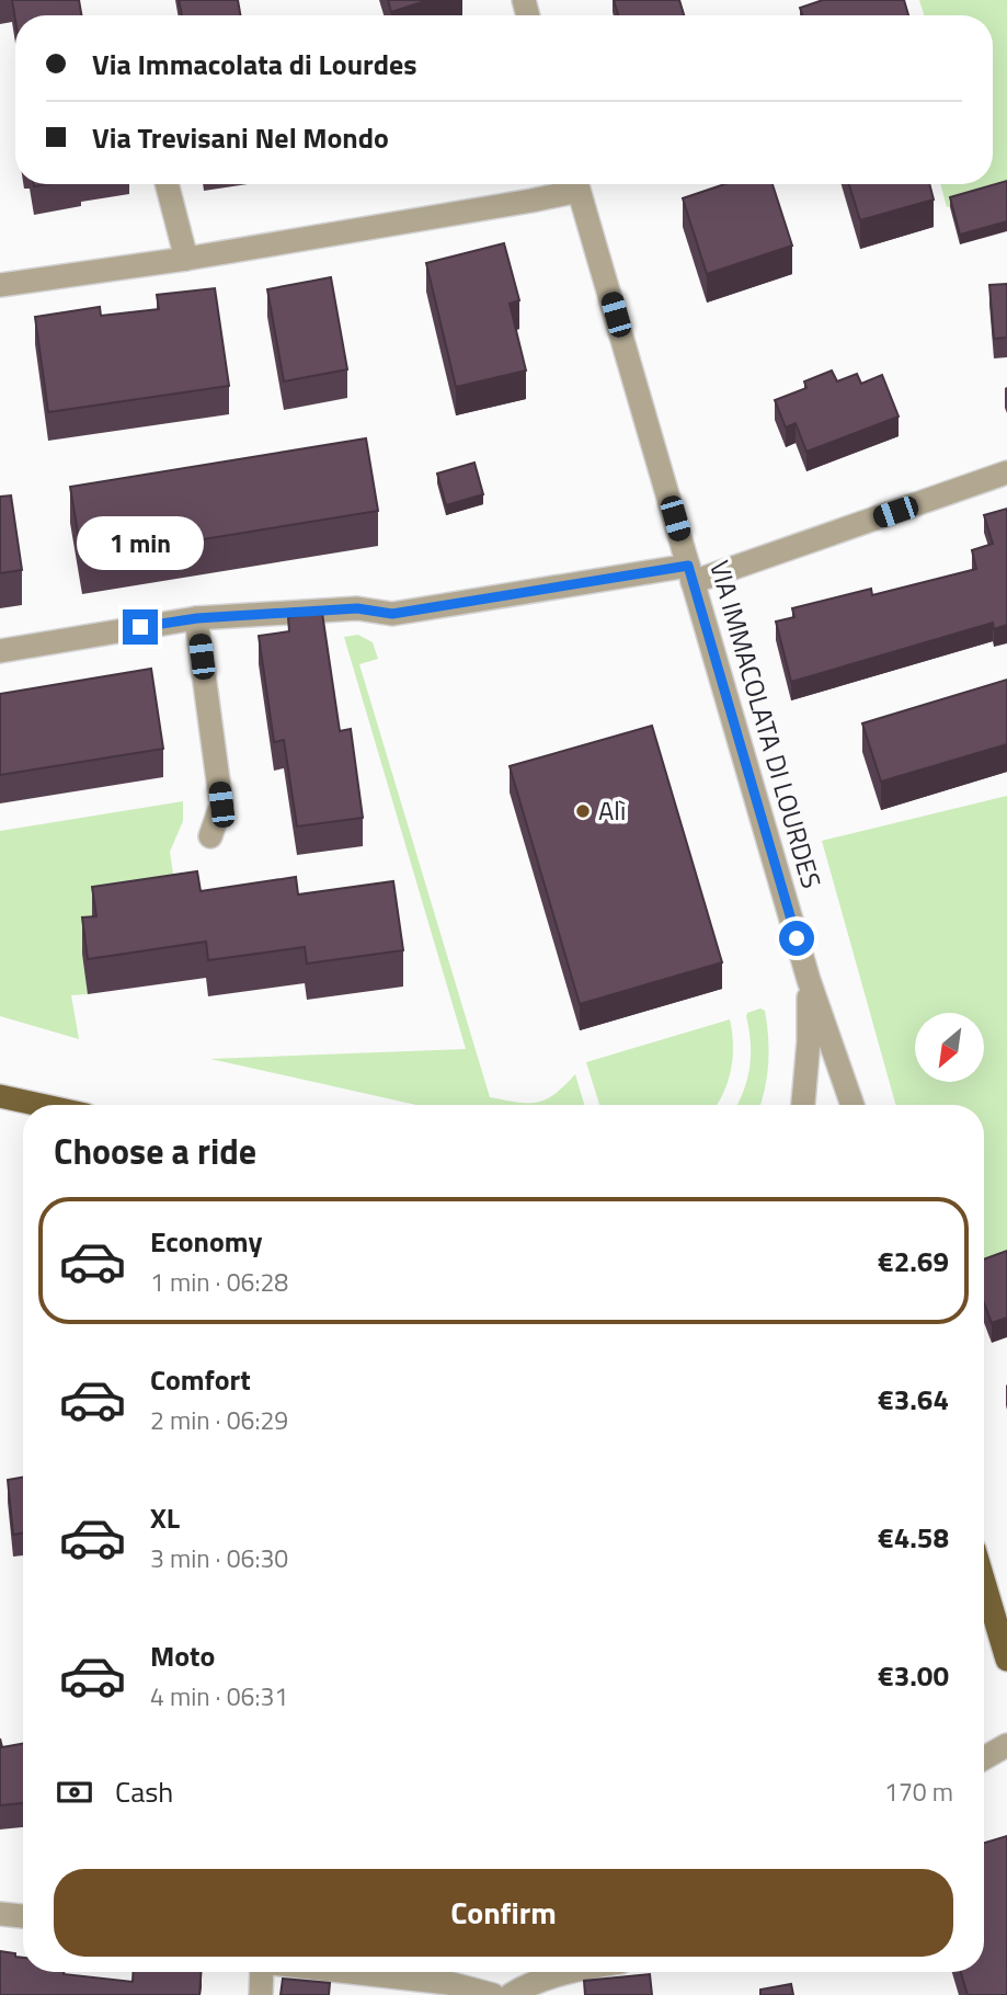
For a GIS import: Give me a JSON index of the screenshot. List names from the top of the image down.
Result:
{
  "streets": {
    "street": ["VIA IMMACOLATA DI LOURDES"]
  },
  "places": ["Alì"],
  "north": "bottom left",
  "page": {
    "banner": ["Via Immacolata di Lourdes", "Via Trevisani Nel Mondo"],
    "bubble": "1 min",
    "heading": "Choose a ride",
    "list": [
      {
        "name": "Economy",
        "note": "1 min · 06:28",
        "value": "€2.69"
      },
      {
        "name": "Comfort",
        "note": "2 min · 06:29",
        "value": "€3.64"
      },
      {
        "name": "XL",
        "note": "3 min · 06:30",
        "value": "€4.58"
      },
      {
        "name": "Moto",
        "note": "4 min · 06:31",
        "value": "€3.00"
      }
    ],
    "pay": ["Cash", "170 m"],
    "buttons": "Confirm"
  }
}
